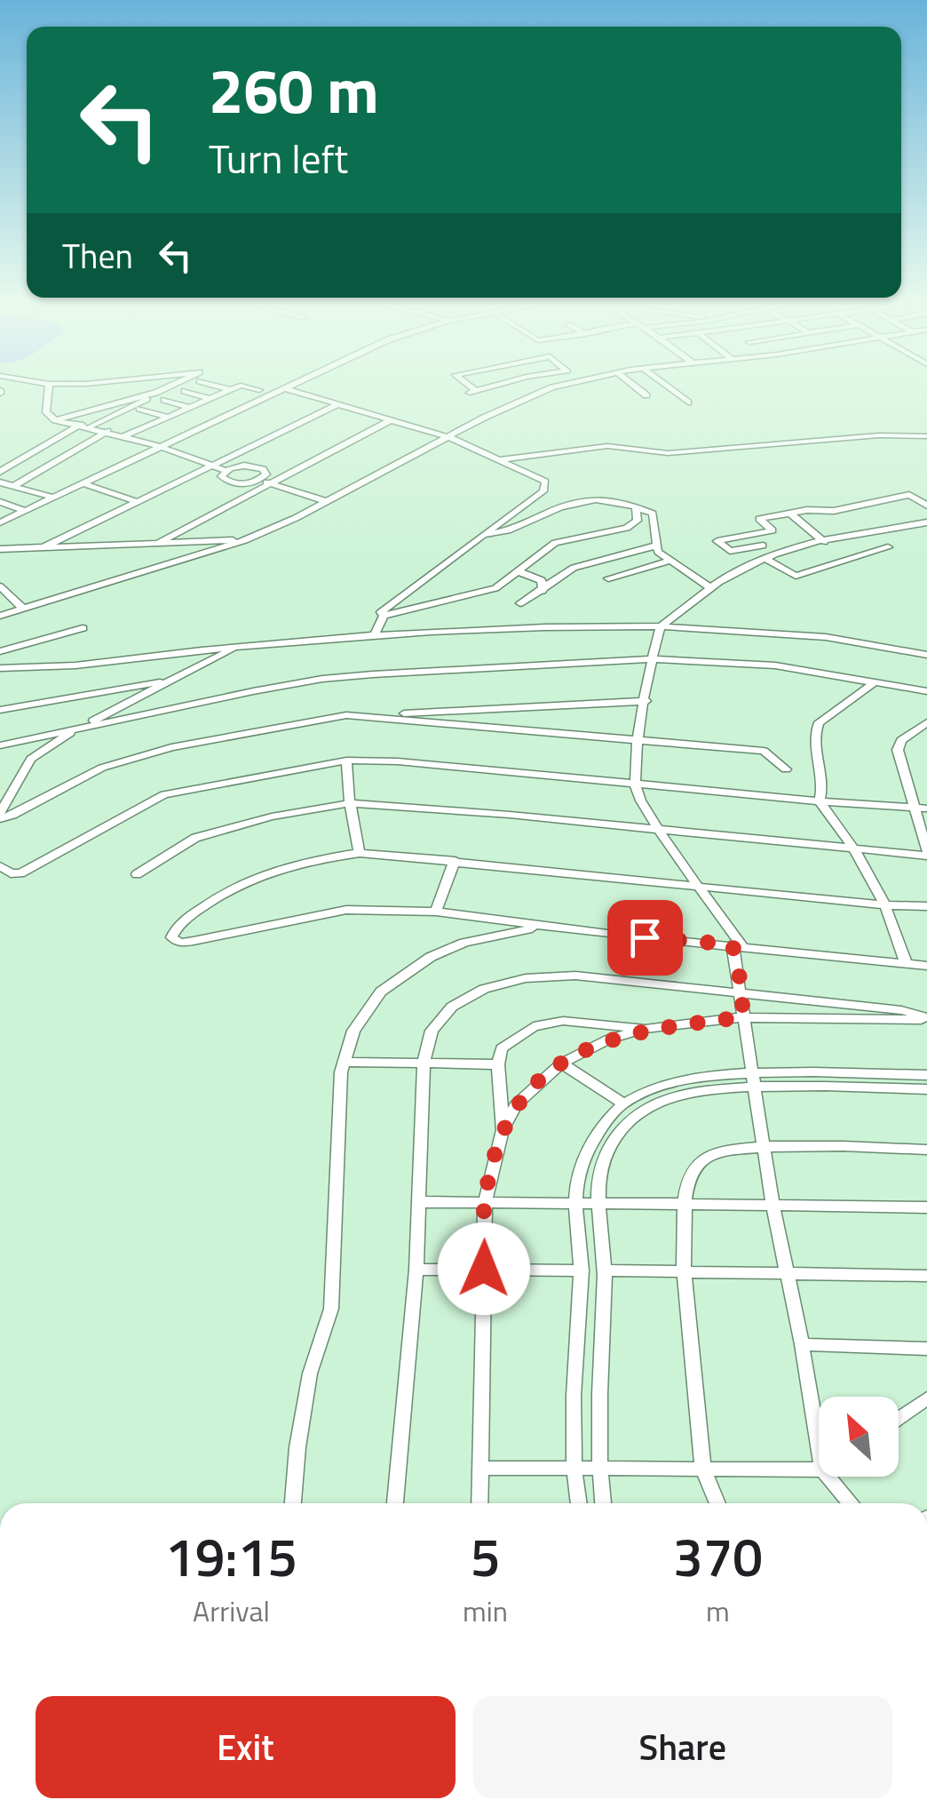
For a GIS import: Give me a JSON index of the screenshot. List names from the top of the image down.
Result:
{
  "north": "top left",
  "page": {
    "turn": ["260 m", "Turn left"],
    "then": "Then",
    "eta": [
      "19:15",
      "Arrival",
      "5",
      "min",
      "370",
      "m"
    ],
    "buttons": ["Exit", "Share"]
  }
}
